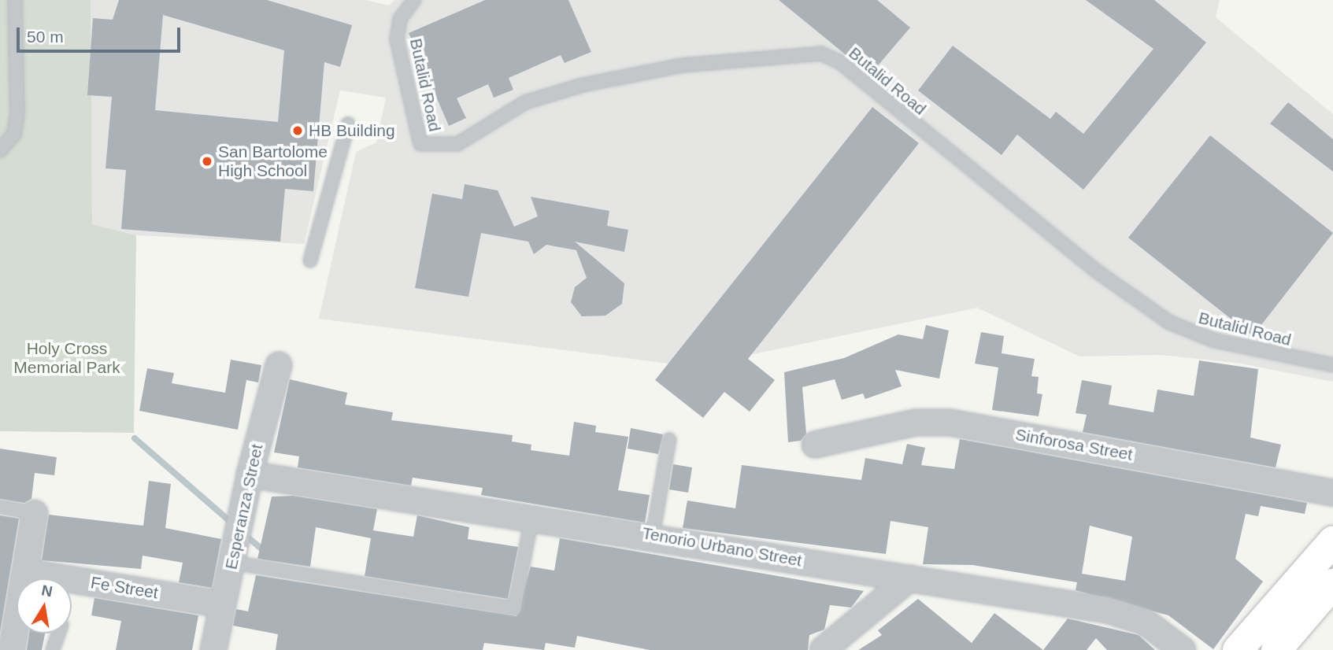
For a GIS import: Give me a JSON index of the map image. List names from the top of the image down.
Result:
{
  "streets": {
    "street": [
      "Sinforosa Street",
      "Esperanza Street",
      "Tenorio Urbano Street",
      "Fe Street"
    ],
    "lane": ["Butalid Road"]
  },
  "crossings": [
    ["Esperanza Street", "Tenorio Urbano Street"],
    ["Esperanza Street", "Fe Street"]
  ],
  "parks": ["Holy Cross Memorial Park"],
  "places": ["HB Building", "San Bartolome High School"],
  "scale_bar": "50 m",
  "north": "top"
}
